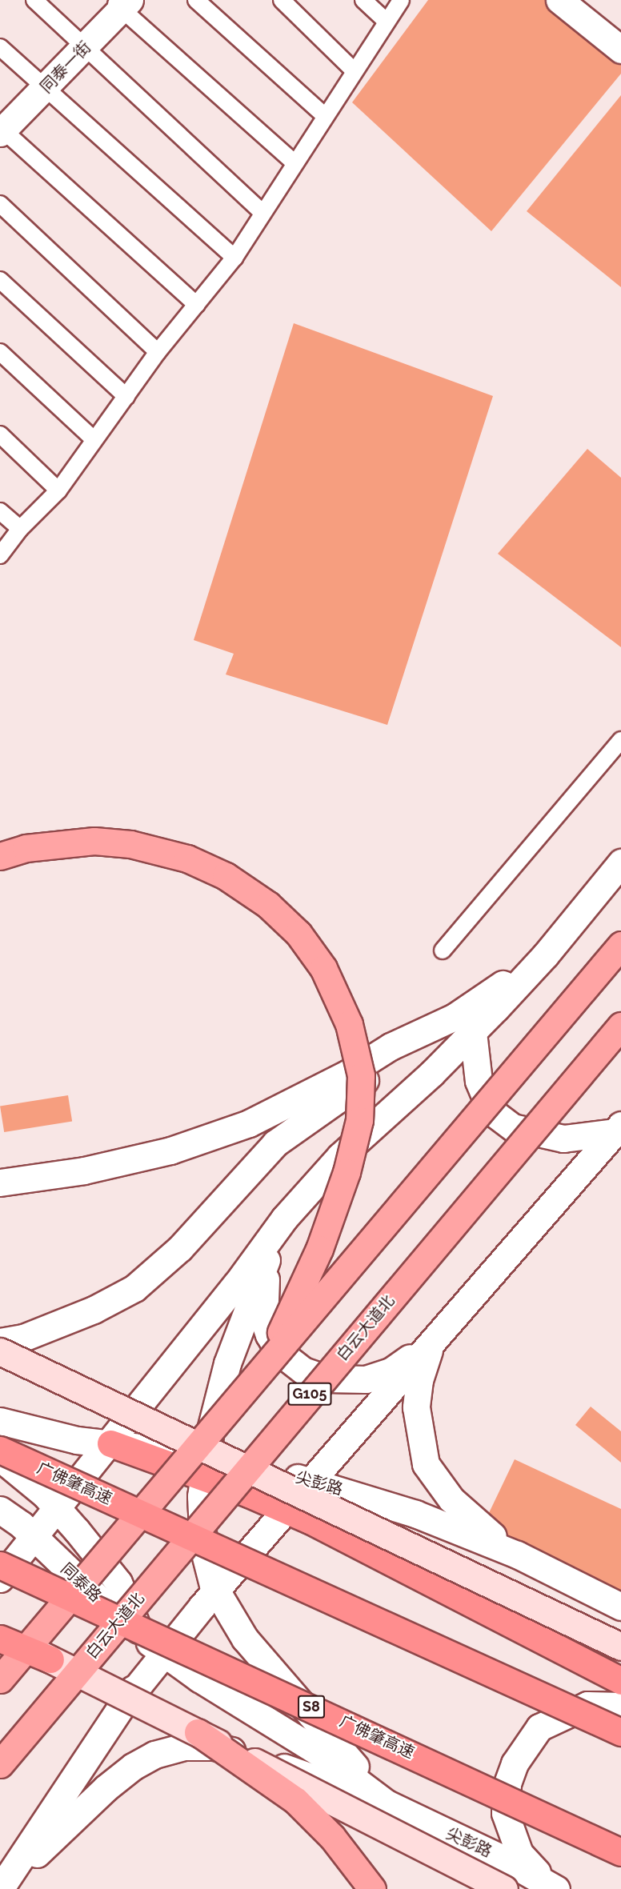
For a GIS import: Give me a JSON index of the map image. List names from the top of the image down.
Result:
{
  "streets": {
    "highway": [
      "白云大道北",
      "G105",
      "广佛肇高速",
      "S8"
    ],
    "street": ["同泰一街", "尖彭路", "同泰路"]
  },
  "crossings": [
    ["尖彭路", "同泰路"]
  ]
}
